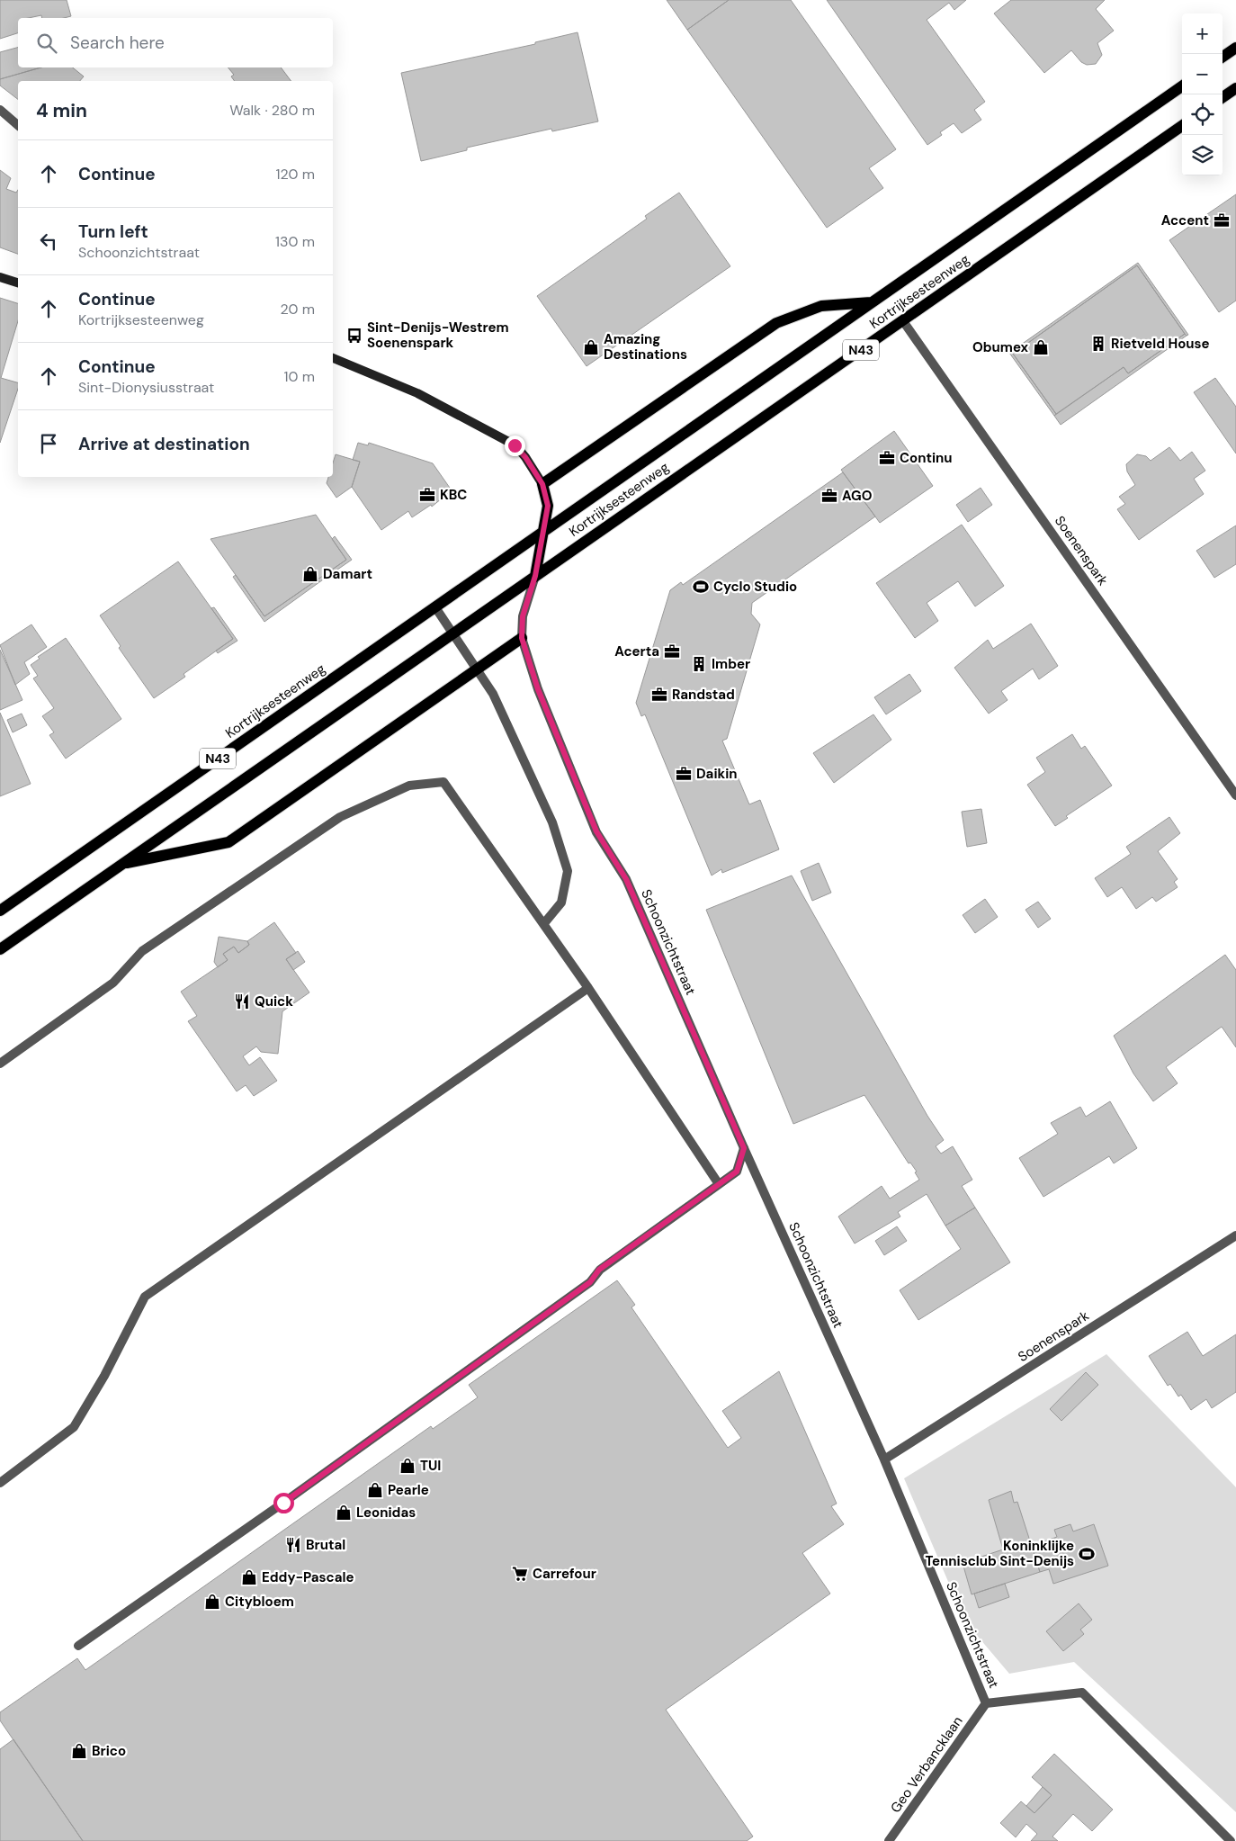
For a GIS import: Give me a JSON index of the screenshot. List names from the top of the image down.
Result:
{
  "streets": {
    "main road": ["Kortrijksesteenweg", "N43"],
    "street": ["Soenenspark", "Schoonzichtstraat", "Geo Verbancklaan"]
  },
  "crossings": [
    ["Kortrijksesteenweg", "N43"],
    ["Kortrijksesteenweg", "Soenenspark"],
    ["Kortrijksesteenweg", "Schoonzichtstraat"],
    ["N43", "Schoonzichtstraat"],
    ["Soenenspark", "Schoonzichtstraat"],
    ["Schoonzichtstraat", "Geo Verbancklaan"]
  ],
  "places": {
    "office": [
      "Accent",
      "Continu",
      "KBC",
      "AGO",
      "Acerta",
      "Randstad",
      "Daikin"
    ],
    "bus stop": ["Sint-Denijs-Westrem Soenenspark"],
    "building": ["Rietveld House", "Imber"],
    "shop": [
      "Amazing Destinations",
      "Obumex",
      "Damart",
      "TUI",
      "Pearle",
      "Leonidas",
      "Eddy-Pascale",
      "Citybloem",
      "Brico"
    ],
    "sports": ["Cyclo Studio", "Koninklijke Tennisclub Sint-Denijs"],
    "restaurant": ["Quick", "Brutal"],
    "supermarket": ["Carrefour"]
  },
  "page": {
    "map_buttons": ["+", "−"],
    "search": "Search here",
    "heading": ["4 min", "Walk · 280 m"],
    "list": [
      ["Continue", "120 m"],
      ["Turn left", "Schoonzichtstraat", "130 m"],
      ["Continue", "Kortrijksesteenweg", "20 m"],
      ["Continue", "Sint-Dionysiusstraat", "10 m"],
      "Arrive at destination"
    ]
  }
}
